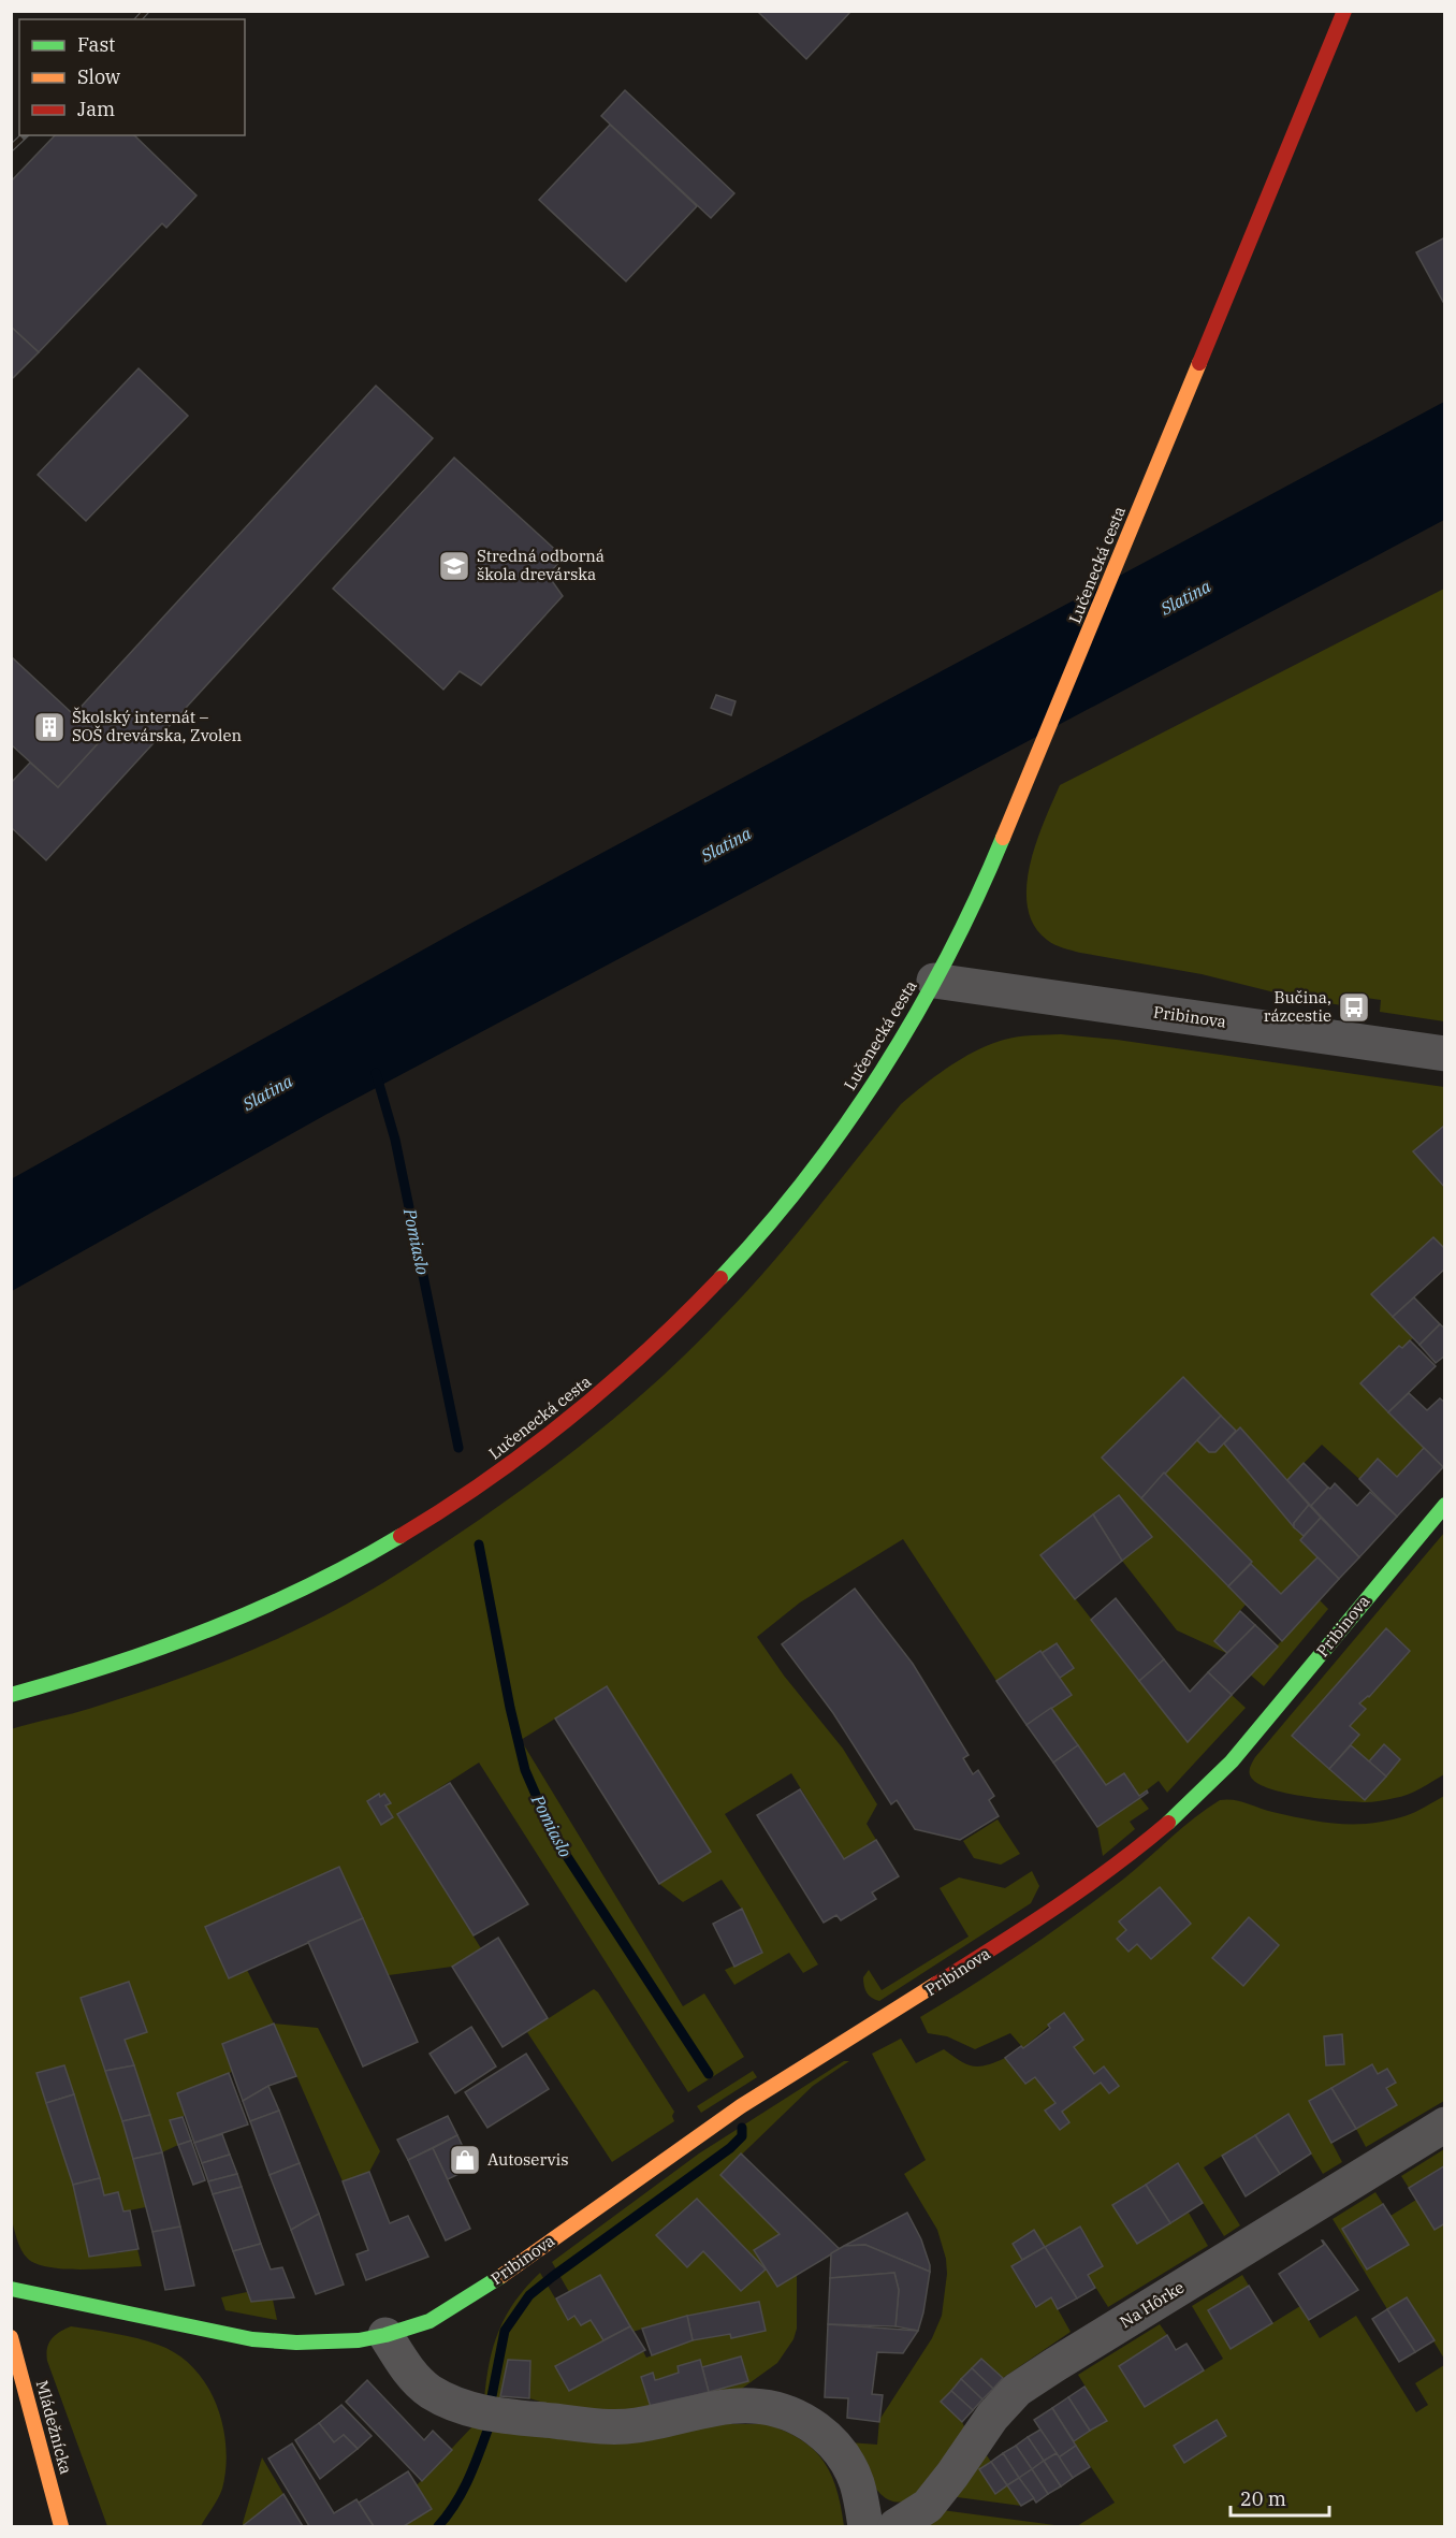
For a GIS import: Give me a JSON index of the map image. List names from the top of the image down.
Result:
{
  "streets": {
    "main road": ["Lučenecká cesta", "Pribinova", "Mládežnícka"],
    "street": ["Na Hôrke"]
  },
  "crossings": [
    ["Lučenecká cesta", "Pribinova"]
  ],
  "water": ["Slatina", "Pomiaslo"],
  "places": {
    "school or university": ["Stredná odborná škola drevárska"],
    "building": ["Školský internát – SOŠ drevárska, Zvolen"],
    "bus stop": ["Bučina, rázcestie"],
    "shop": ["Autoservis"]
  },
  "legend": ["Fast", "Slow", "Jam"],
  "scale_bar": "20 m"
}
